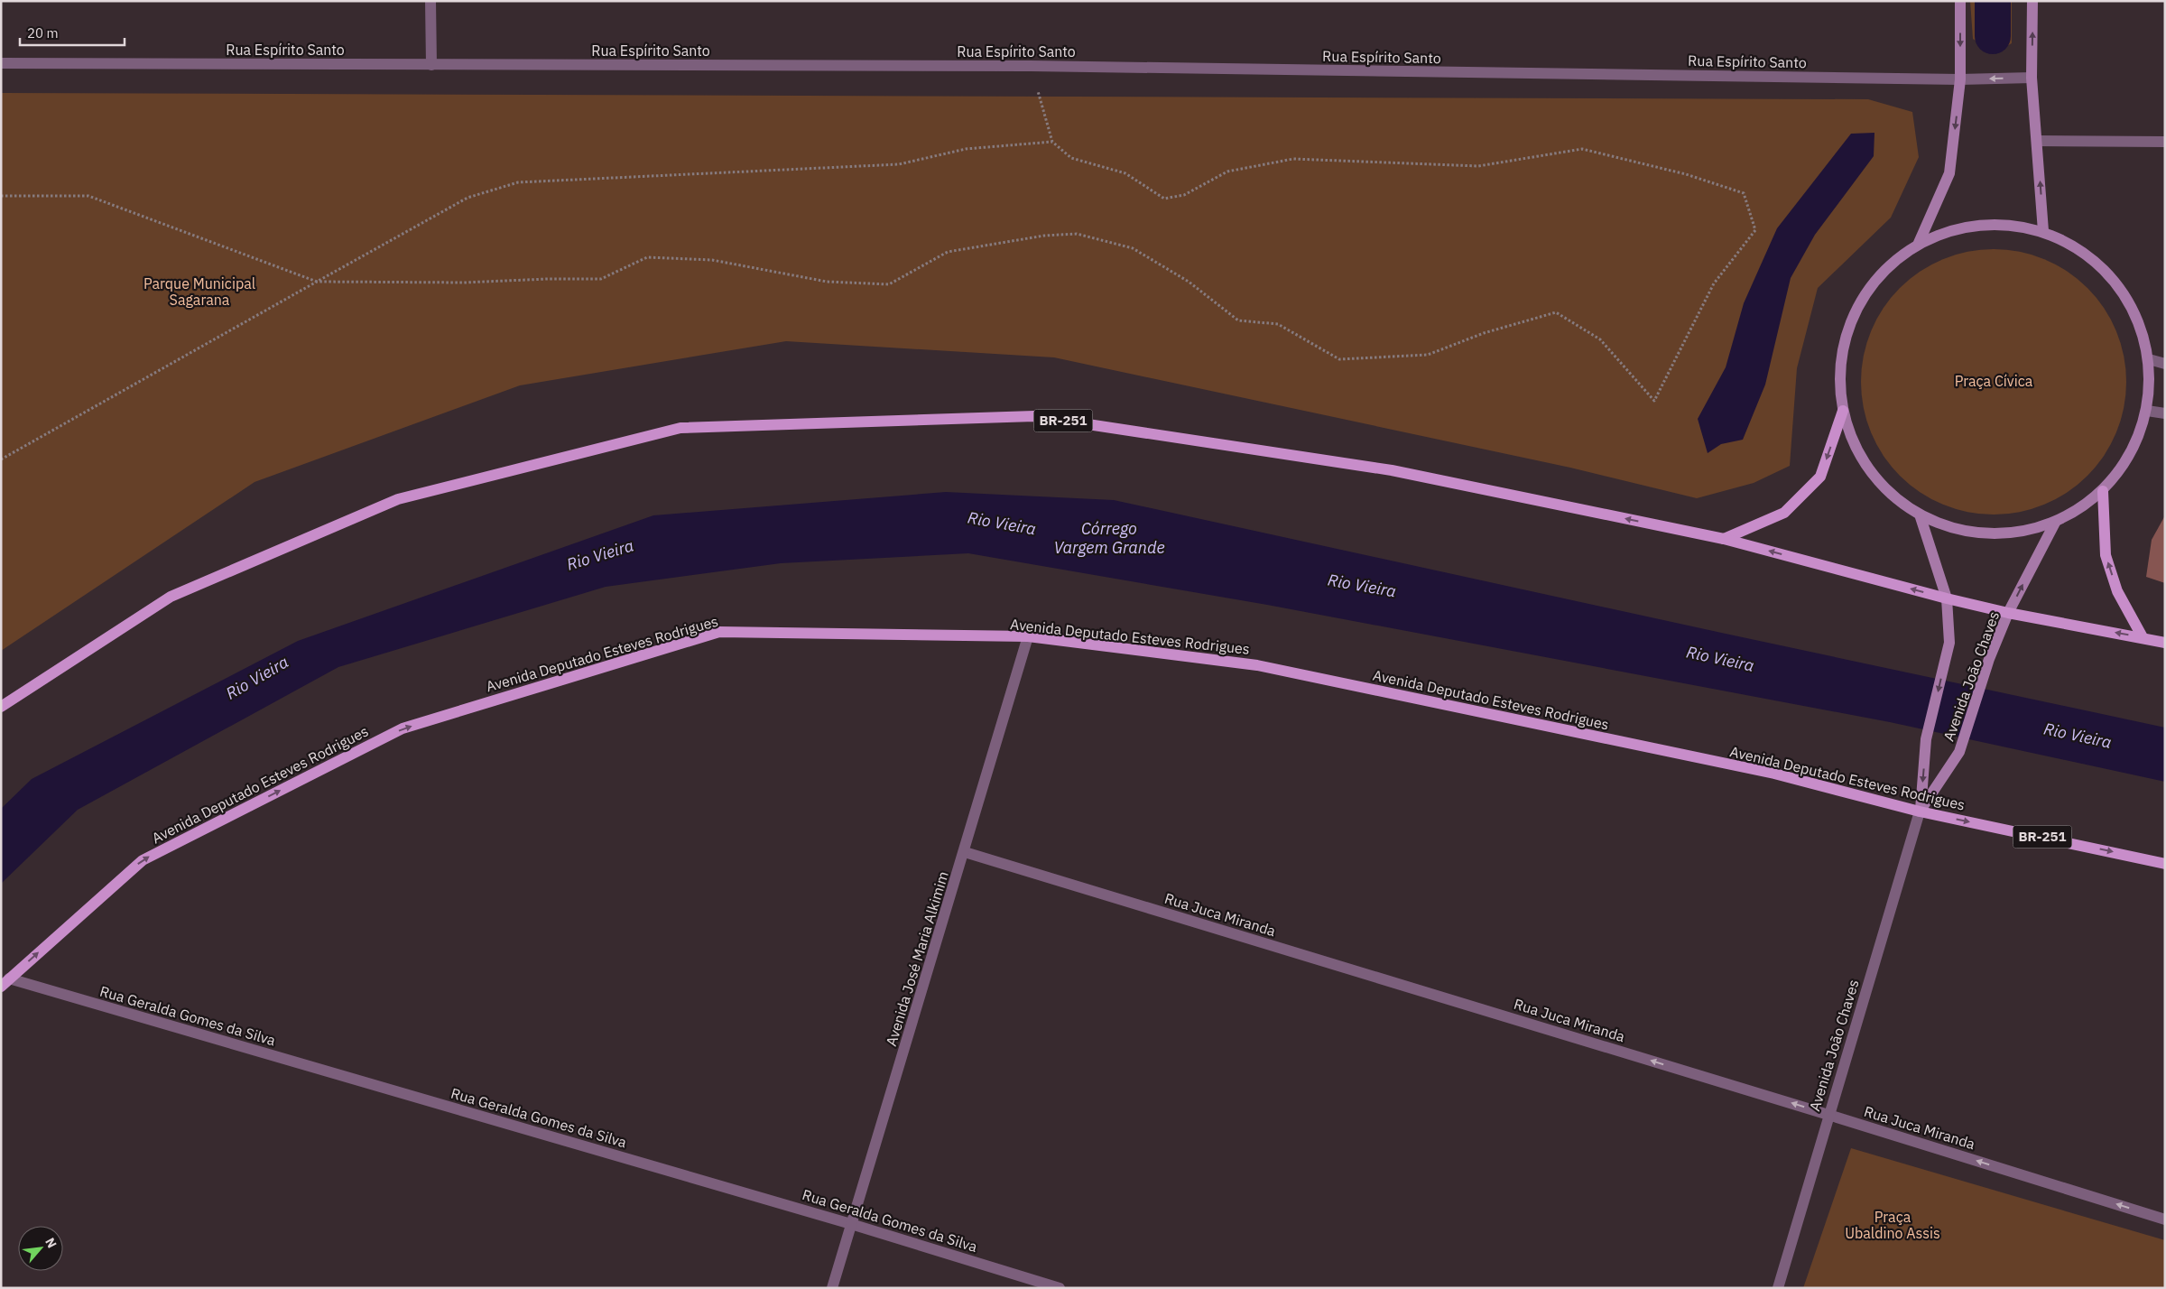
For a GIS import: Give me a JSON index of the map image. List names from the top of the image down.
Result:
{
  "streets": {
    "main road": ["BR-251", "Avenida Deputado Esteves Rodrigues"],
    "street": [
      "Rua Espírito Santo",
      "Avenida João Chaves",
      "Rua Juca Miranda",
      "Avenida José Maria Alkimim",
      "Rua Geralda Gomes da Silva"
    ]
  },
  "crossings": [
    ["BR-251", "Avenida João Chaves"],
    ["Avenida Deputado Esteves Rodrigues", "Avenida João Chaves"],
    ["Avenida Deputado Esteves Rodrigues", "Avenida José Maria Alkimim"],
    ["Avenida Deputado Esteves Rodrigues", "Rua Geralda Gomes da Silva"],
    ["Avenida João Chaves", "Rua Juca Miranda"],
    ["Rua Juca Miranda", "Avenida José Maria Alkimim"],
    ["Avenida José Maria Alkimim", "Rua Geralda Gomes da Silva"]
  ],
  "one_way": ["Avenida Deputado Esteves Rodrigues", "Rua Juca Miranda"],
  "water": ["Rio Vieira", "Córrego Vargem Grande"],
  "parks": ["Parque Municipal Sagarana", "Praça Cívica", "Praça Ubaldino Assis"],
  "scale_bar": "20 m",
  "north": "top right"
}
